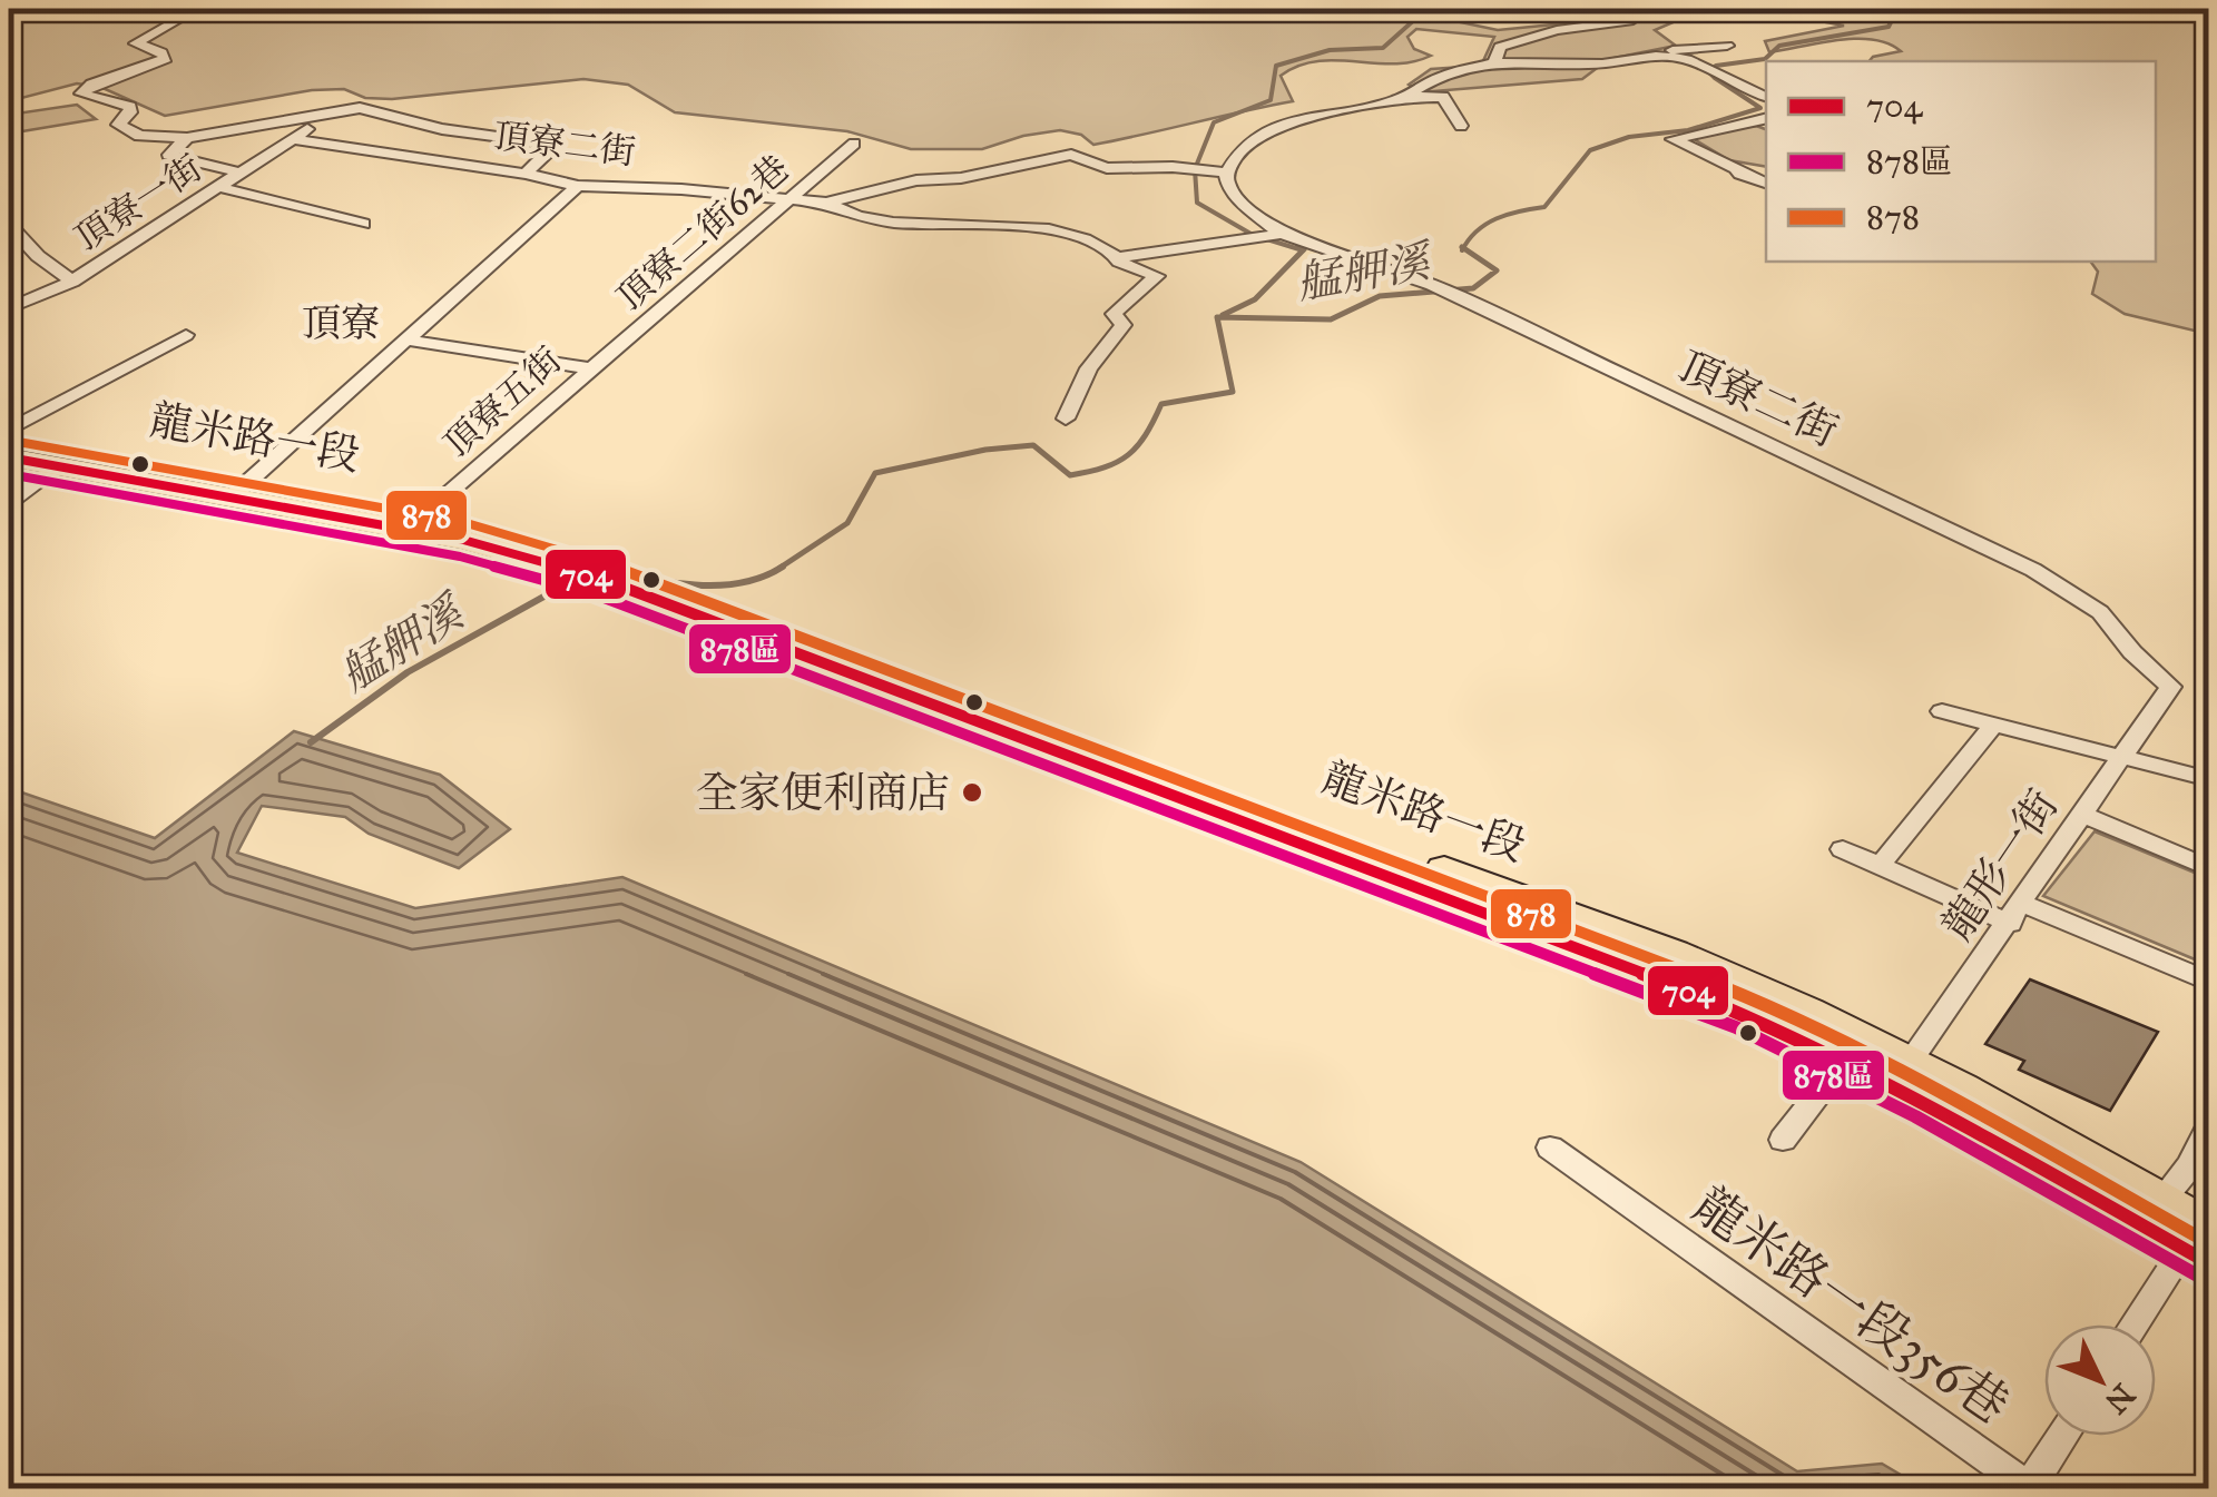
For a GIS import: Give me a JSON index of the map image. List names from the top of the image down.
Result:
{
  "streets": {
    "main road": ["龍米路一段"],
    "street": [
      "頂寮二街",
      "頂寮一街",
      "頂寮二街62巷",
      "頂寮五街",
      "龍形一街",
      "龍米路一段356巷"
    ]
  },
  "crossings": [
    ["頂寮二街", "頂寮一街"],
    ["頂寮二街", "頂寮二街62巷"],
    ["頂寮二街", "龍形一街"],
    ["頂寮二街62巷", "頂寮五街"],
    ["頂寮五街", "龍米路一段"],
    ["龍米路一段", "龍形一街"]
  ],
  "districts": ["頂寮"],
  "water": ["艋舺溪"],
  "places": ["全家便利商店"],
  "lines": ["transit line 878", "transit line 704", "transit line 878區"],
  "legend": ["704", "878區", "878"],
  "north": "bottom right"
}
